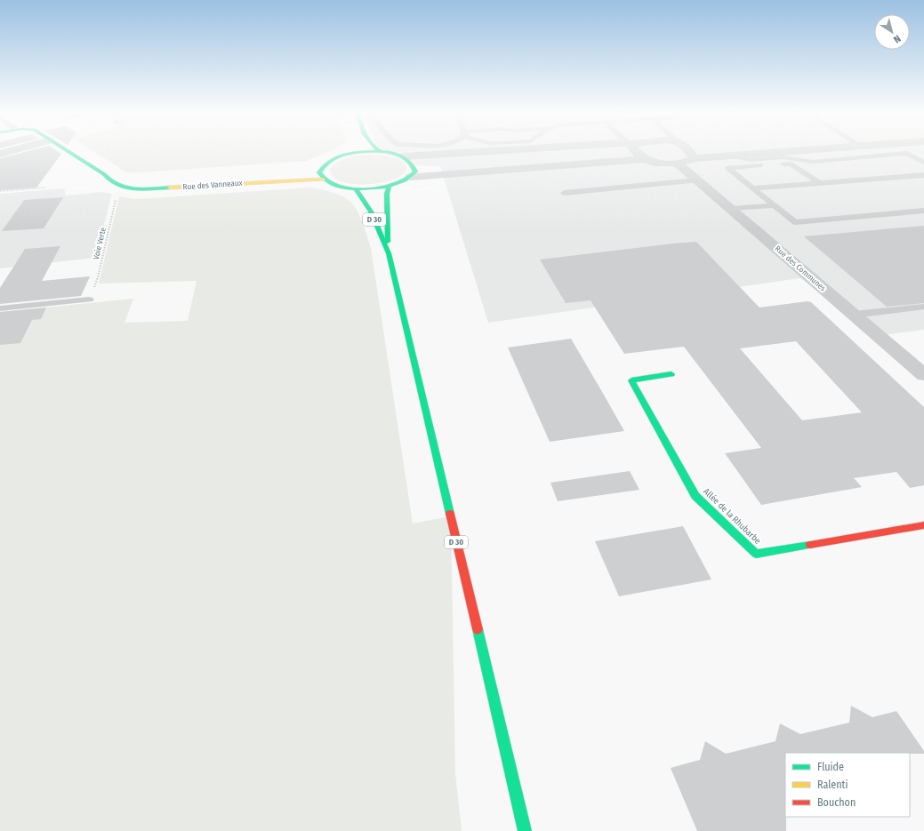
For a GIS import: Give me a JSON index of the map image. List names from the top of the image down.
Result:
{
  "streets": {
    "main road": ["Rue des Vanneaux", "D 30", "Allée de la Rhubarbe"],
    "street": ["Rue des Communes"],
    "path": ["Voie Verte"]
  },
  "legend": ["Fluide", "Ralenti", "Bouchon"],
  "north": "bottom right"
}
